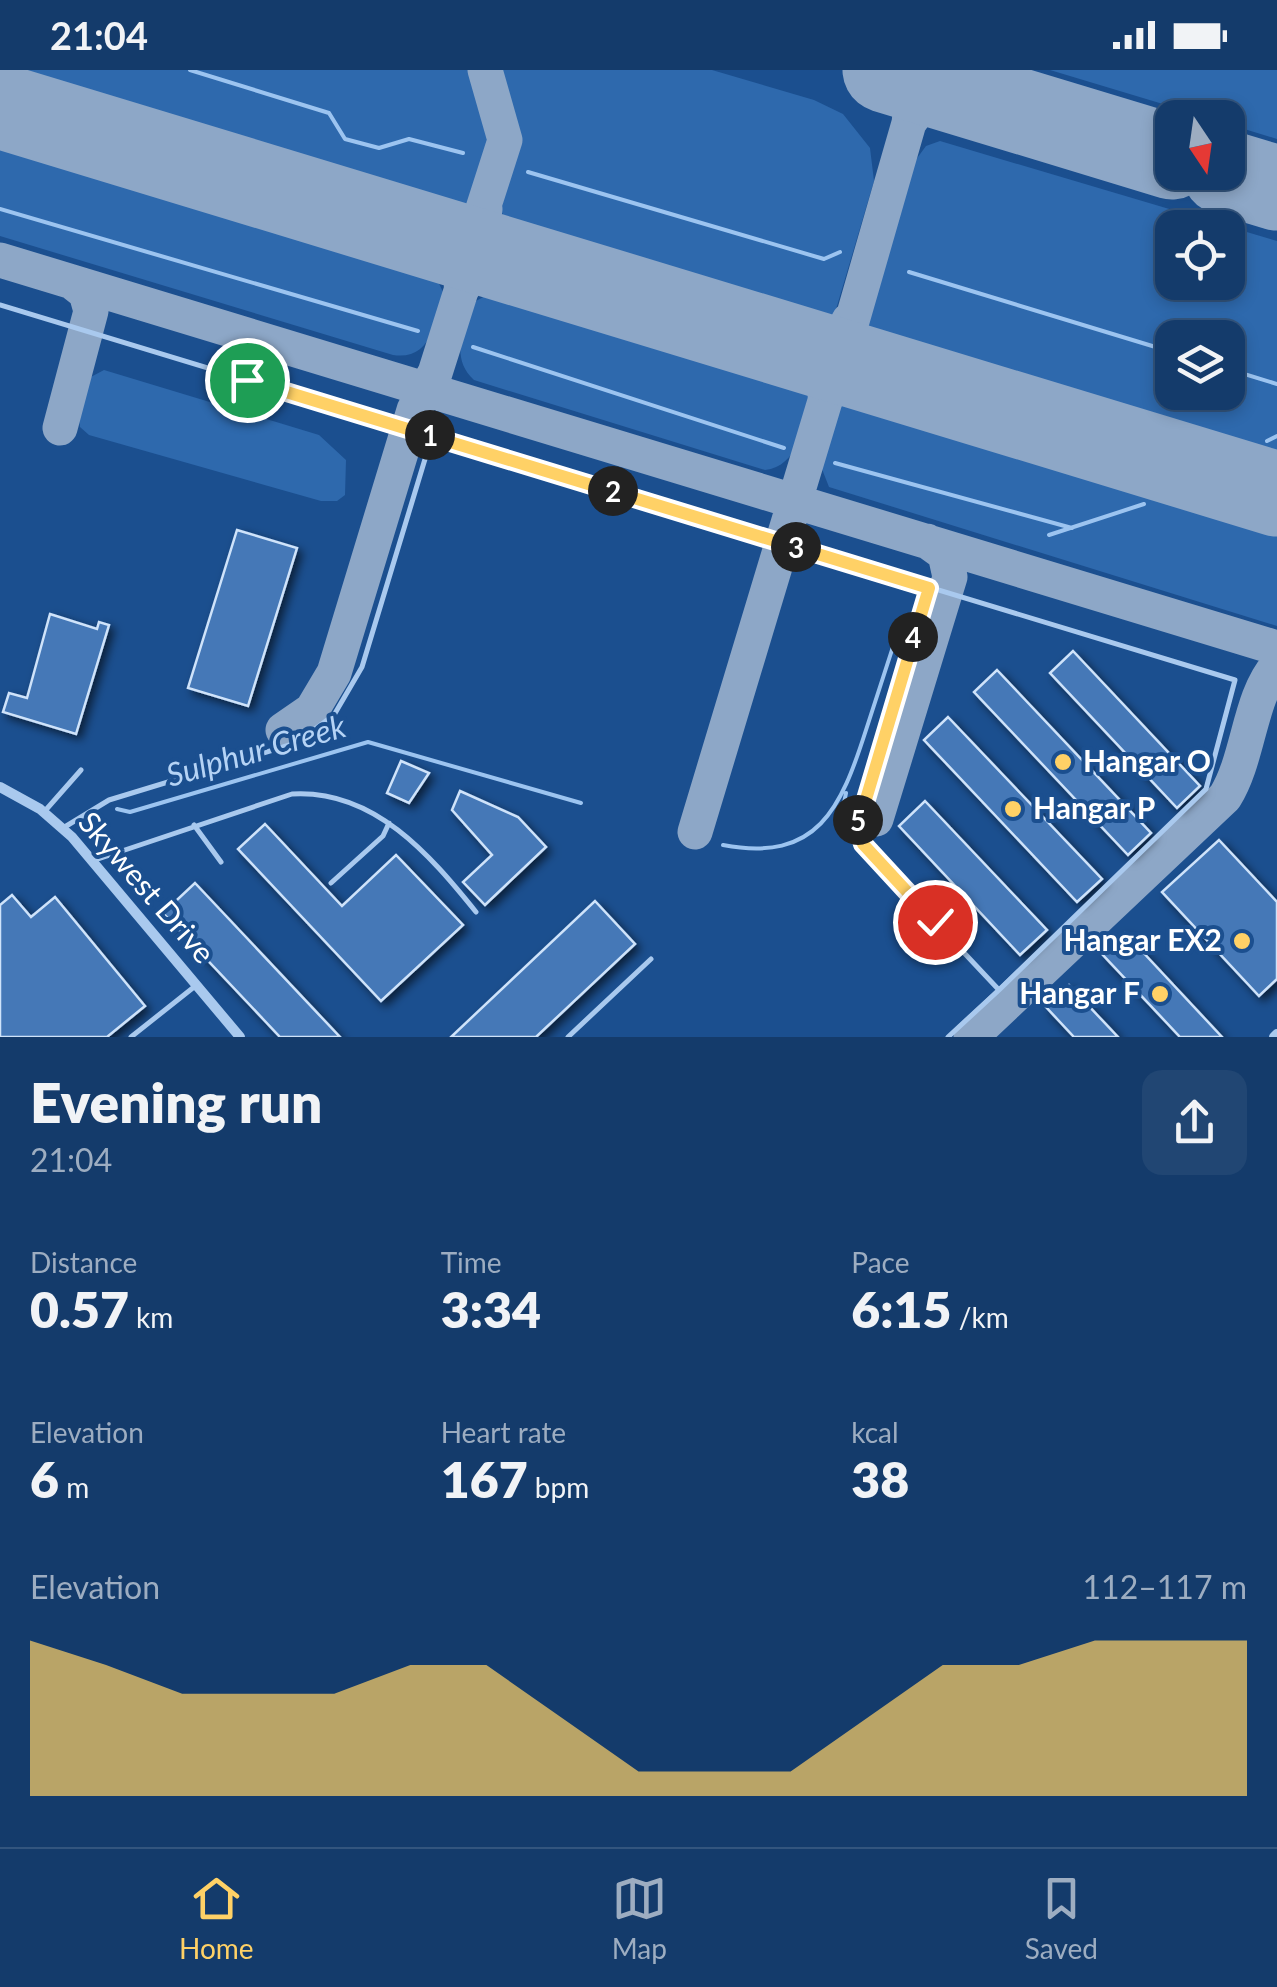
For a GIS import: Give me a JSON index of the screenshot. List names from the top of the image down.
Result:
{
  "streets": {
    "street": ["Skywest Drive"]
  },
  "water": ["Sulphur Creek"],
  "places": [
    "Hangar O",
    "Hangar P",
    "Hangar EX2",
    "Hangar F"
  ],
  "north": "bottom",
  "page": {
    "status": "21:04",
    "pins": [
      "1",
      "2",
      "3",
      "4",
      "5"
    ],
    "heading": ["Evening run", "21:04"],
    "stats": [
      ["Distance", "0.57 km"],
      ["Time", "3:34"],
      ["Pace", "6:15 /km"],
      ["Elevation", "6 m"],
      ["Heart rate", "167 bpm"],
      ["kcal", "38"]
    ],
    "chart": ["Elevation", "112–117 m"],
    "tabs": ["Home", "Map", "Saved"]
  }
}
